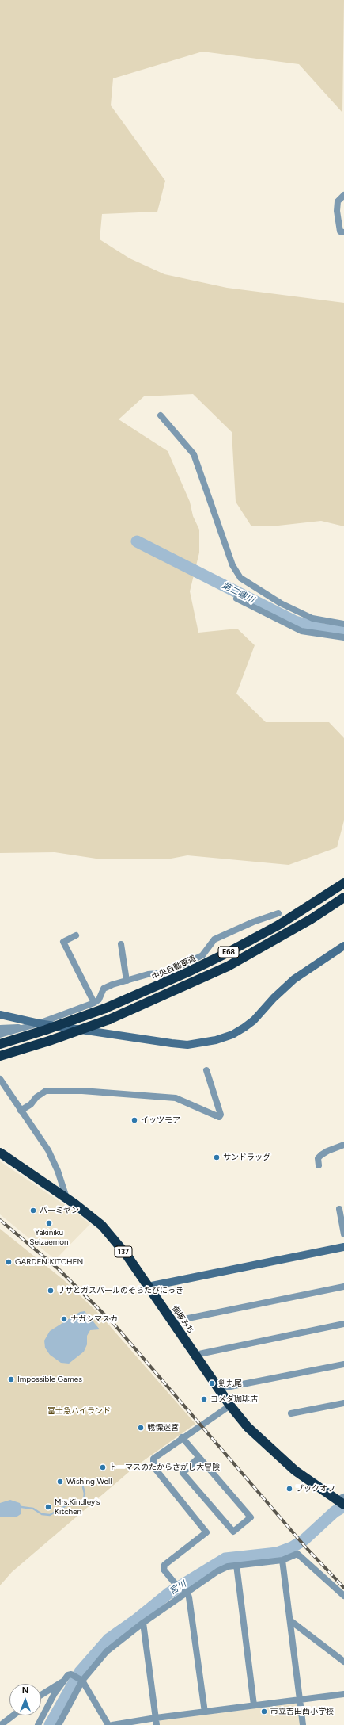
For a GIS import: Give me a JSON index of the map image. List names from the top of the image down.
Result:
{
  "streets": {
    "highway": [
      "E68",
      "中央自動車道",
      "137",
      "御坂みち"
    ]
  },
  "water": ["第二嘯川", "宮川"],
  "parks": ["富士急ハイランド"],
  "places": [
    "イッツモア",
    "サンドラッグ",
    "バーミヤン",
    "Yakiniku Seizaemon",
    "GARDEN KITCHEN",
    "リサとガスパールのそらたびにっき",
    "ナガシマスカ",
    "Impossible Games",
    "剣丸尾",
    "コメダ珈琲店",
    "戦慄迷宮",
    "トーマスのたからさがし大冒険",
    "Wishing Well",
    "ブックオフ",
    "Mrs.Kindley’s Kitchen",
    "市立吉田西小学校"
  ],
  "north": "top"
}
